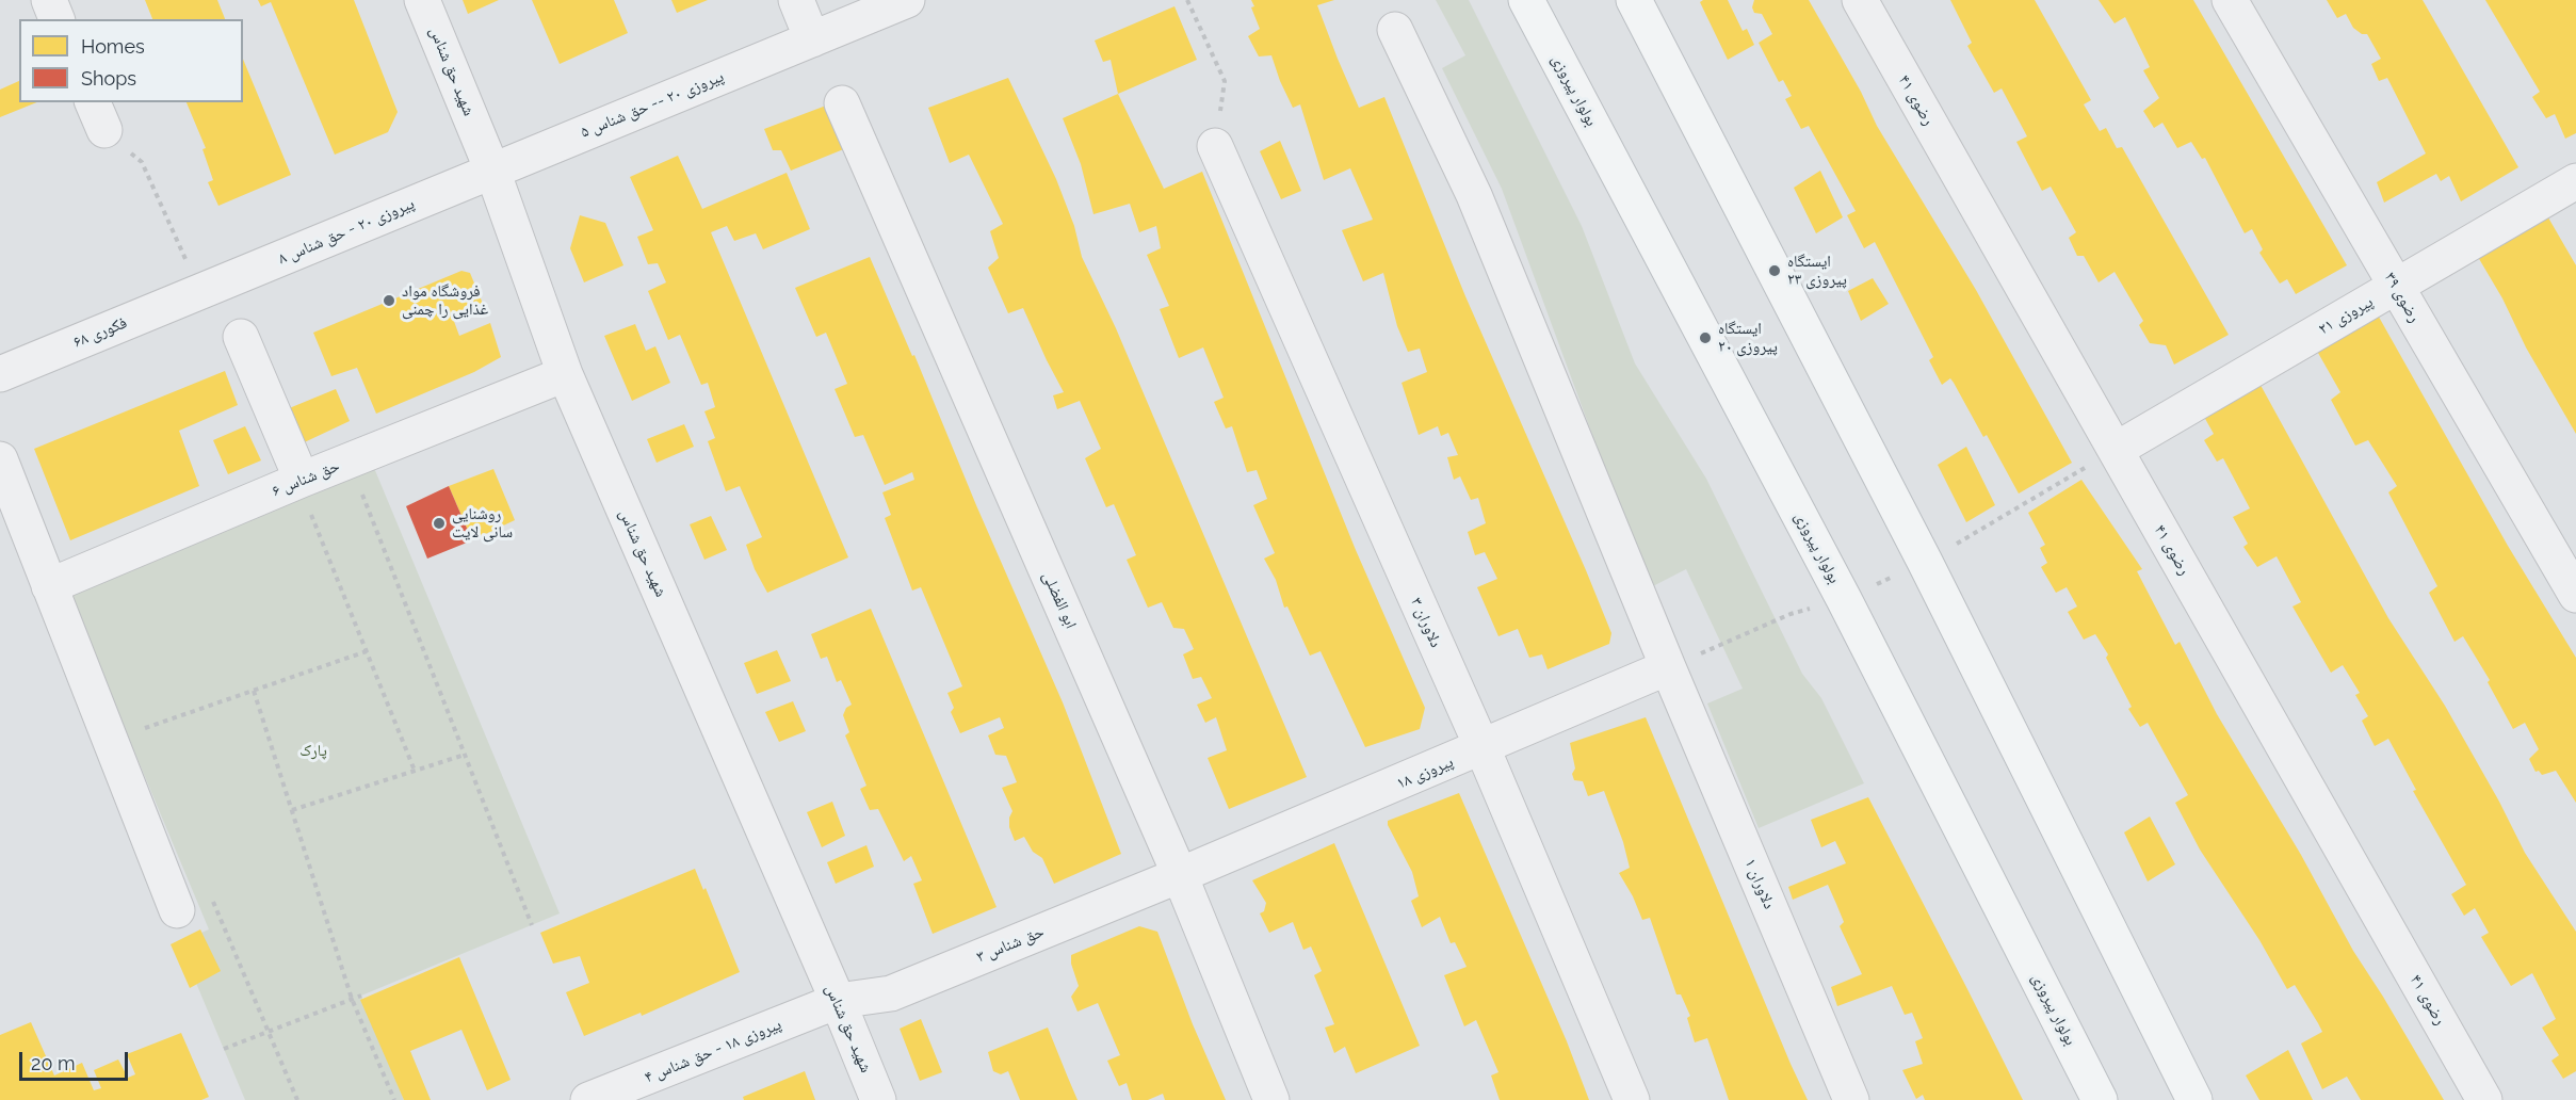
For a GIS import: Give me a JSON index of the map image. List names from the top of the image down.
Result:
{
  "streets": {
    "main road": ["بولوار پیروزی"],
    "street": [
      "شهید حق شناس",
      "رضوی ۴۱",
      "پیروزی ۲۰ -- حق شناس ۵",
      "پیروزی ۲۰ - حق شناس ۸",
      "رضوی ۳۹",
      "پیروزی ۲۱",
      "فکوری ۶۸",
      "حق شناس ۶",
      "ابو الفضلی",
      "دلاوران ۳",
      "پیروزی ۱۸",
      "دلاوران ۱",
      "حق شناس ۳",
      "پیروزی ۱۸ - حق شناس ۴"
    ]
  },
  "crossings": [
    ["شهید حق شناس", "پیروزی ۲۰ -- حق شناس ۵"],
    ["شهید حق شناس", "پیروزی ۲۰ - حق شناس ۸"],
    ["شهید حق شناس", "حق شناس ۶"],
    ["شهید حق شناس", "حق شناس ۳"],
    ["شهید حق شناس", "پیروزی ۱۸ - حق شناس ۴"],
    ["رضوی ۴۱", "پیروزی ۲۱"],
    ["پیروزی ۲۰ -- حق شناس ۵", "پیروزی ۲۰ - حق شناس ۸"],
    ["پیروزی ۲۰ - حق شناس ۸", "فکوری ۶۸"],
    ["رضوی ۳۹", "پیروزی ۲۱"],
    ["ابو الفضلی", "پیروزی ۱۸"],
    ["ابو الفضلی", "حق شناس ۳"],
    ["دلاوران ۳", "پیروزی ۱۸"],
    ["پیروزی ۱۸", "دلاوران ۱"],
    ["پیروزی ۱۸", "حق شناس ۳"],
    ["حق شناس ۳", "پیروزی ۱۸ - حق شناس ۴"]
  ],
  "parks": ["پارک"],
  "places": [
    "ایستگاه پیروزی ۲۳",
    "فروشگاه مواد غذایی را چمنی",
    "ایستگاه پیروزی ۲۰",
    "روشنایی سانی لایت"
  ],
  "legend": ["Homes", "Shops"],
  "scale_bar": "20 m"
}
